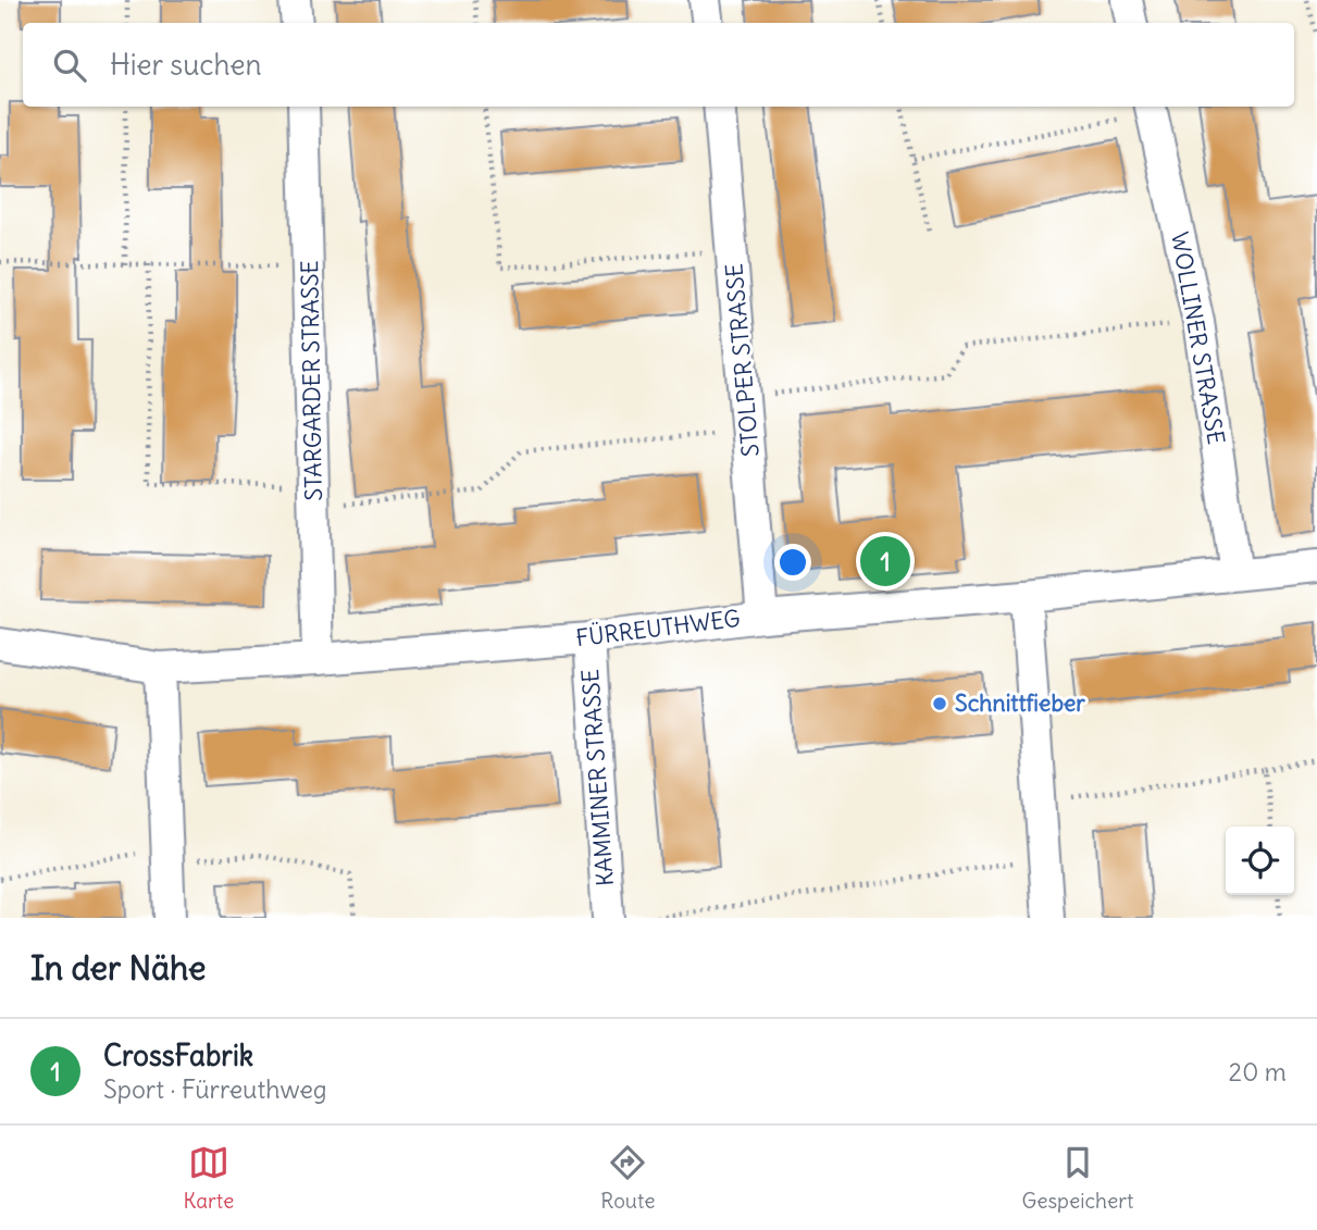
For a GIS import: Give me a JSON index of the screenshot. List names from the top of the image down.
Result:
{
  "streets": {
    "street": [
      "WOLLINER STRASSE",
      "STOLPER STRASSE",
      "STARGARDER STRASSE",
      "FÜRREUTHWEG",
      "KAMMINER STRASSE"
    ]
  },
  "crossings": [
    ["WOLLINER STRASSE", "FÜRREUTHWEG"],
    ["STOLPER STRASSE", "FÜRREUTHWEG"],
    ["STARGARDER STRASSE", "FÜRREUTHWEG"],
    ["FÜRREUTHWEG", "KAMMINER STRASSE"]
  ],
  "places": ["Schnittfieber"],
  "page": {
    "search": "Hier suchen",
    "pins": "1",
    "heading": "In der Nähe",
    "list": [
      {
        "mark": "1",
        "name": "CrossFabrik",
        "note": "Sport · Fürreuthweg",
        "value": "20 m"
      }
    ],
    "nav": ["Karte", "Route", "Gespeichert"]
  }
}
